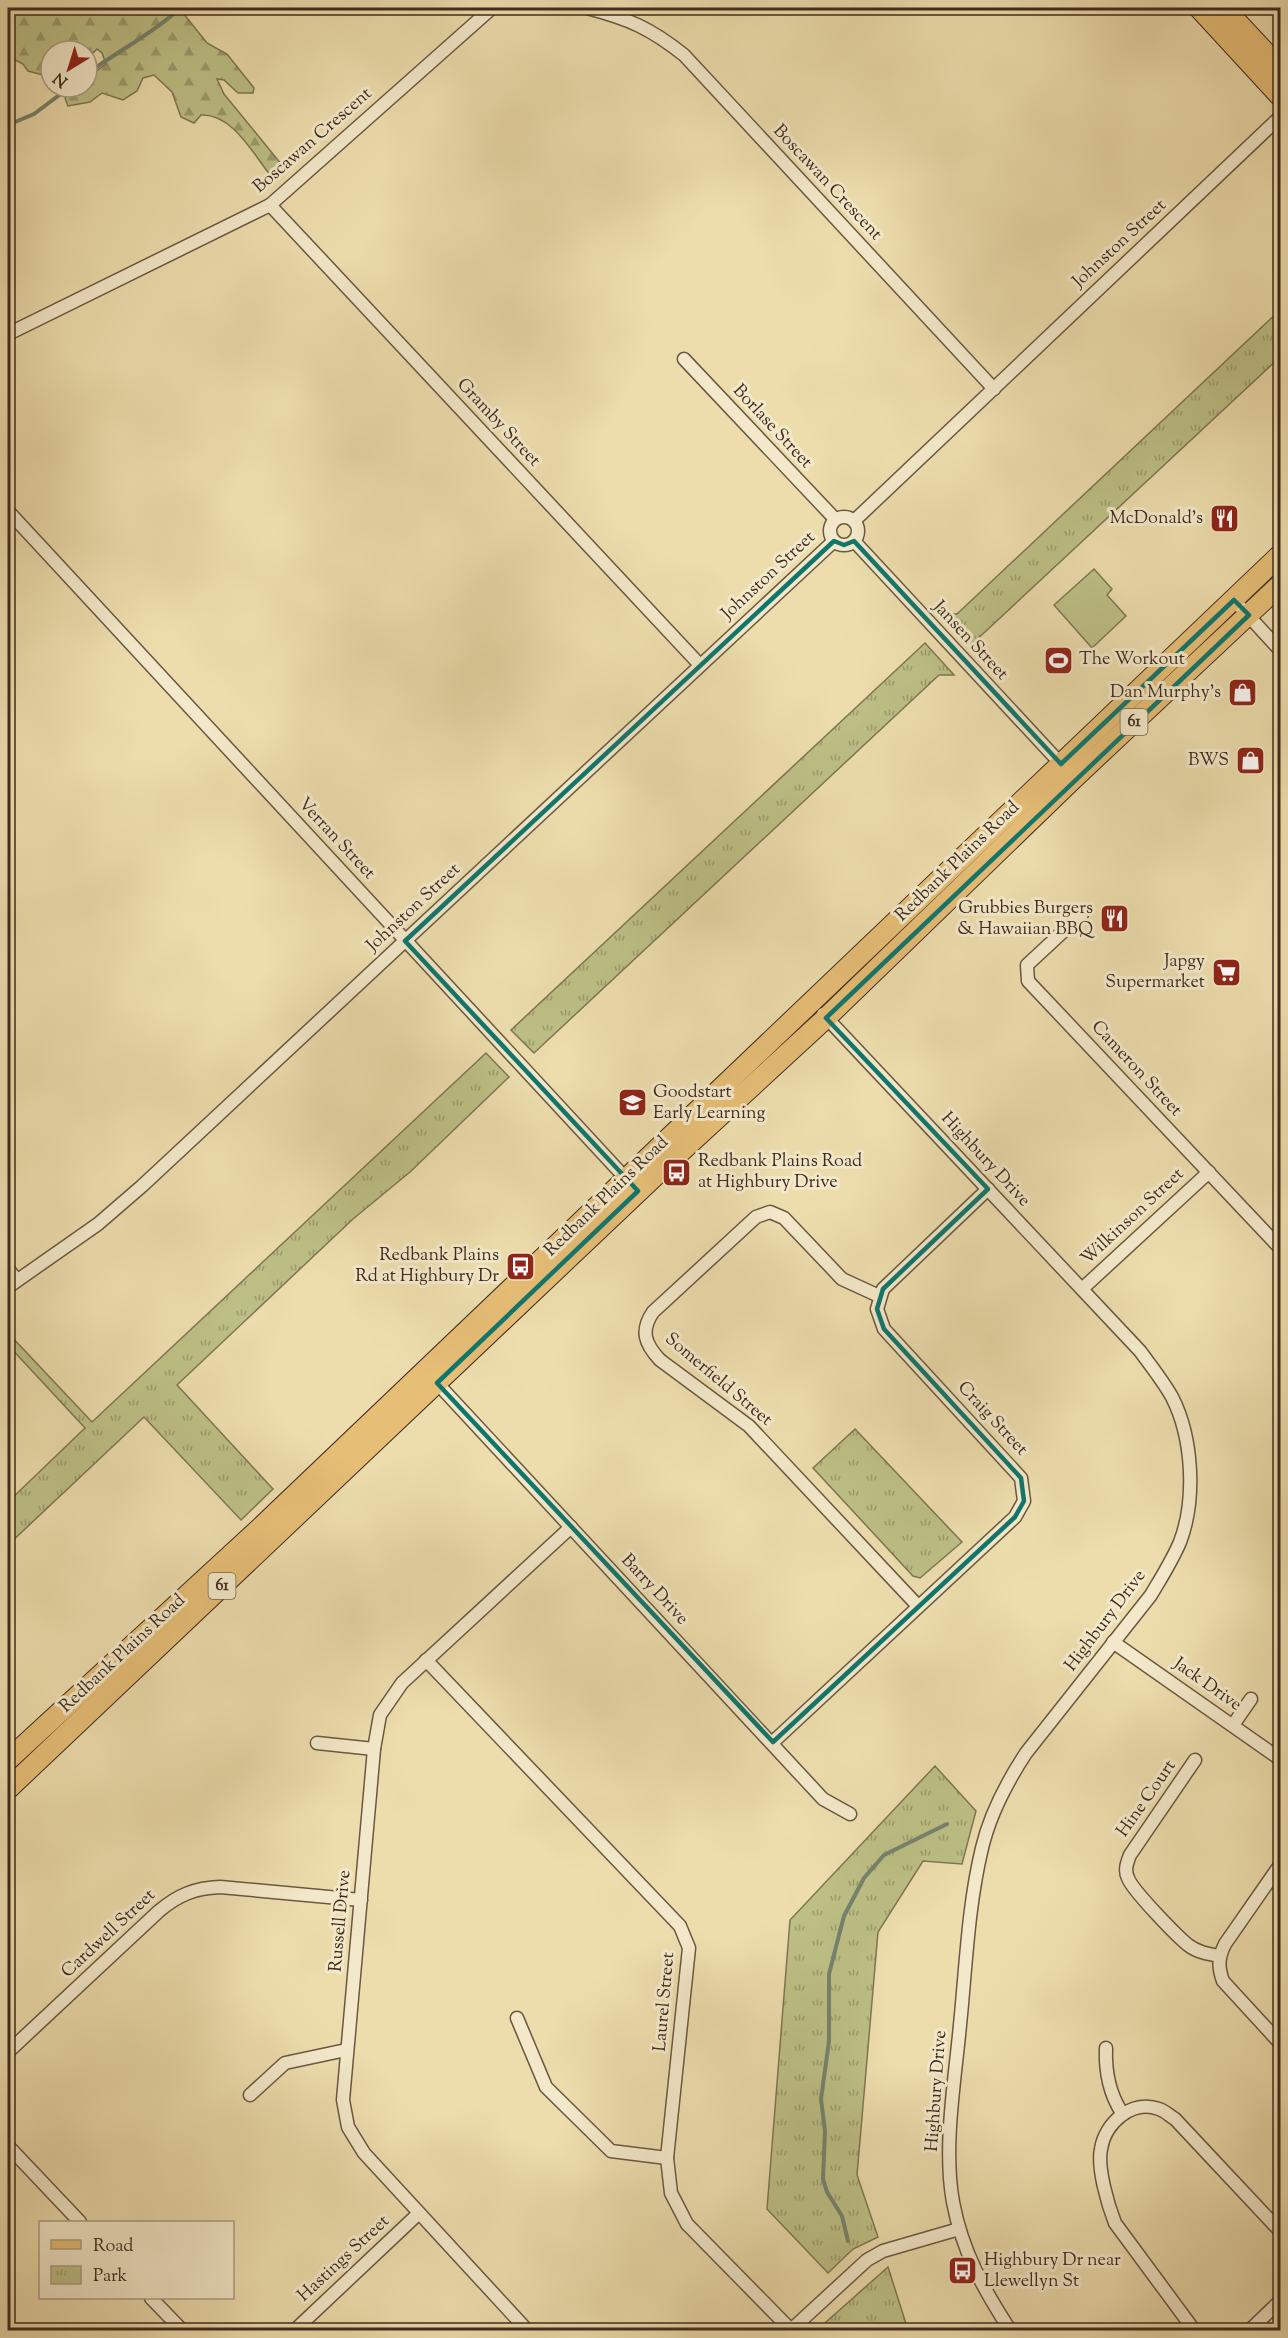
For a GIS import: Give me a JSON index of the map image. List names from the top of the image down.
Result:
{
  "streets": {
    "main road": ["61", "Redbank Plains Road"],
    "street": [
      "Boscawan Crescent",
      "Johnston Street",
      "Gramby Street",
      "Borlase Street",
      "Jansen Street",
      "Verran Street",
      "Cameron Street",
      "Highbury Drive",
      "Wilkinson Street",
      "Somerfield Street",
      "Craig Street",
      "Barry Drive",
      "Jack Drive",
      "Hine Court",
      "Russell Drive",
      "Cardwell Street",
      "Laurel Street",
      "Hastings Street"
    ]
  },
  "crossings": [
    ["Boscawan Crescent", "Johnston Street"],
    ["Boscawan Crescent", "Gramby Street"],
    ["Johnston Street", "Gramby Street"],
    ["Johnston Street", "Borlase Street"],
    ["Johnston Street", "Jansen Street"],
    ["Johnston Street", "Verran Street"],
    ["Borlase Street", "Jansen Street"],
    ["Jansen Street", "Redbank Plains Road"],
    ["Verran Street", "Redbank Plains Road"],
    ["Redbank Plains Road", "Highbury Drive"],
    ["Redbank Plains Road", "Barry Drive"],
    ["Cameron Street", "Wilkinson Street"],
    ["Highbury Drive", "Wilkinson Street"],
    ["Highbury Drive", "Jack Drive"],
    ["Somerfield Street", "Craig Street"],
    ["Craig Street", "Barry Drive"],
    ["Barry Drive", "Russell Drive"],
    ["Russell Drive", "Cardwell Street"],
    ["Russell Drive", "Laurel Street"],
    ["Russell Drive", "Hastings Street"]
  ],
  "places": {
    "restaurant": ["McDonald's", "Grubbies Burgers & Hawaiian BBQ"],
    "sports": ["The Workout"],
    "shop": ["Dan Murphy's", "BWS"],
    "supermarket": ["Japgy Supermarket"],
    "school or university": ["Goodstart Early Learning"],
    "bus stop": ["Redbank Plains Road at Highbury Drive", "Redbank Plains Rd at Highbury Dr", "Highbury Dr near Llewellyn St"]
  },
  "legend": ["Road", "Park"],
  "north": "bottom left"
}
